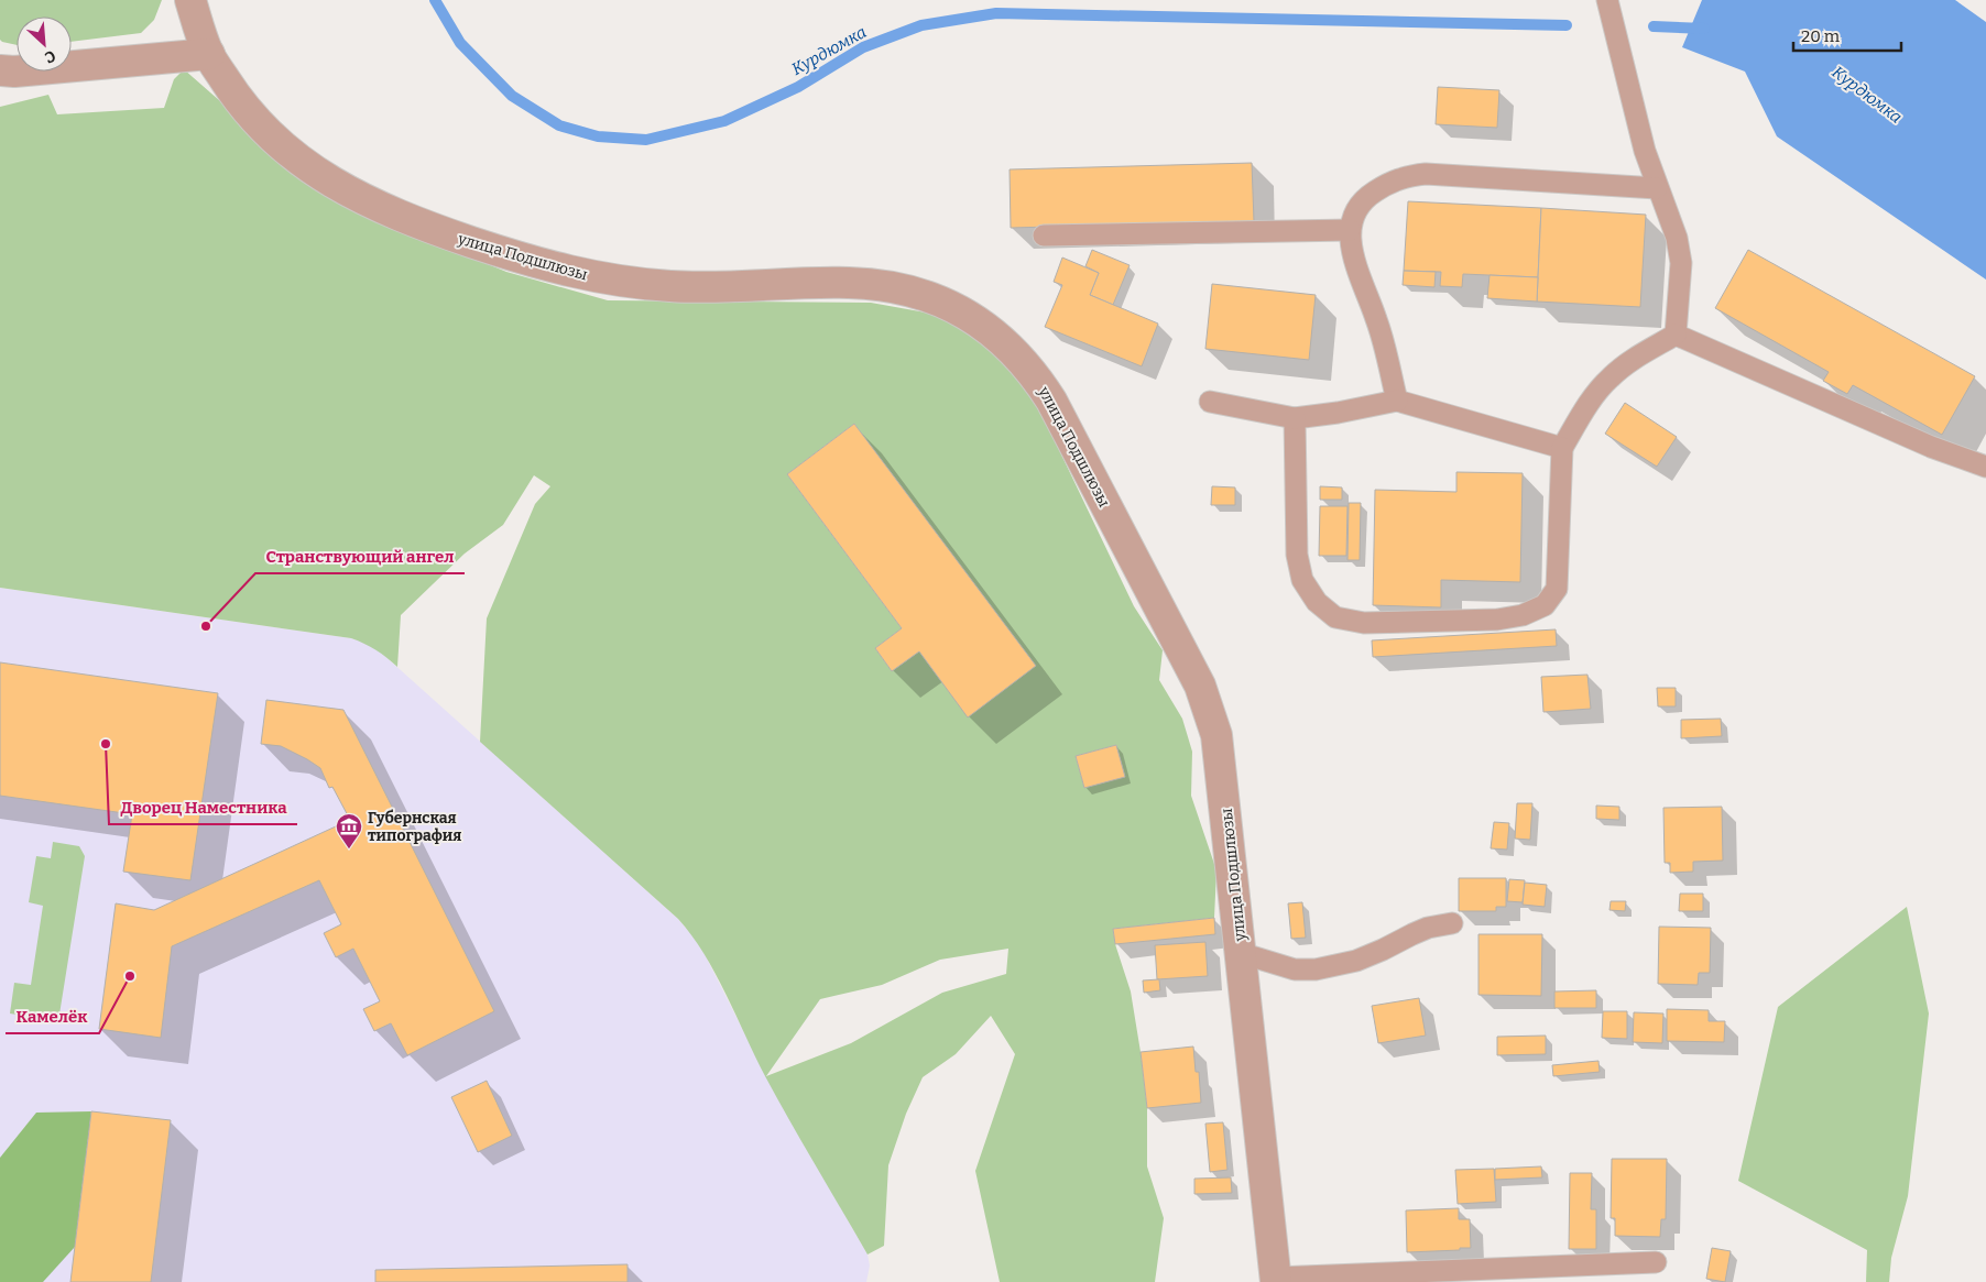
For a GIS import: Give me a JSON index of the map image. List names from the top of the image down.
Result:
{
  "streets": {
    "street": ["улица Подшлюзы"]
  },
  "water": ["Курдюмка"],
  "places": {
    "other": ["Странствующий ангел", "Дворец Наместника", "Камелёк"],
    "museum": ["Губернская типография"]
  },
  "scale_bar": "20 m",
  "north": "bottom right"
}
